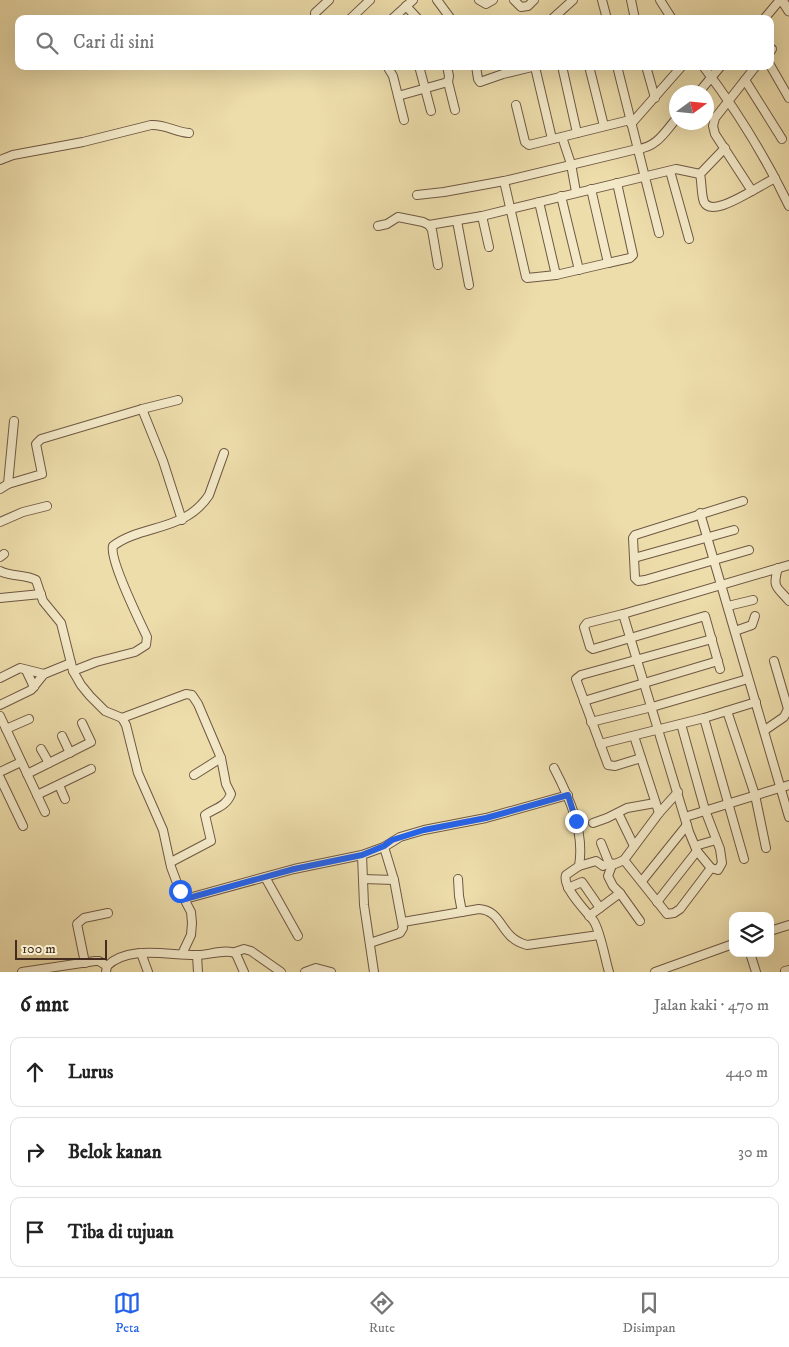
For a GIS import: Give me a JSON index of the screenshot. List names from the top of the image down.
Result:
{
  "scale_bar": "100 m",
  "north": "right",
  "page": {
    "search": "Cari di sini",
    "scale": "100 m",
    "heading": ["6 mnt", "Jalan kaki · 470 m"],
    "list": [
      ["Lurus", "440 m"],
      ["Belok kanan", "30 m"],
      "Tiba di tujuan"
    ],
    "nav": ["Peta", "Rute", "Disimpan"]
  }
}
